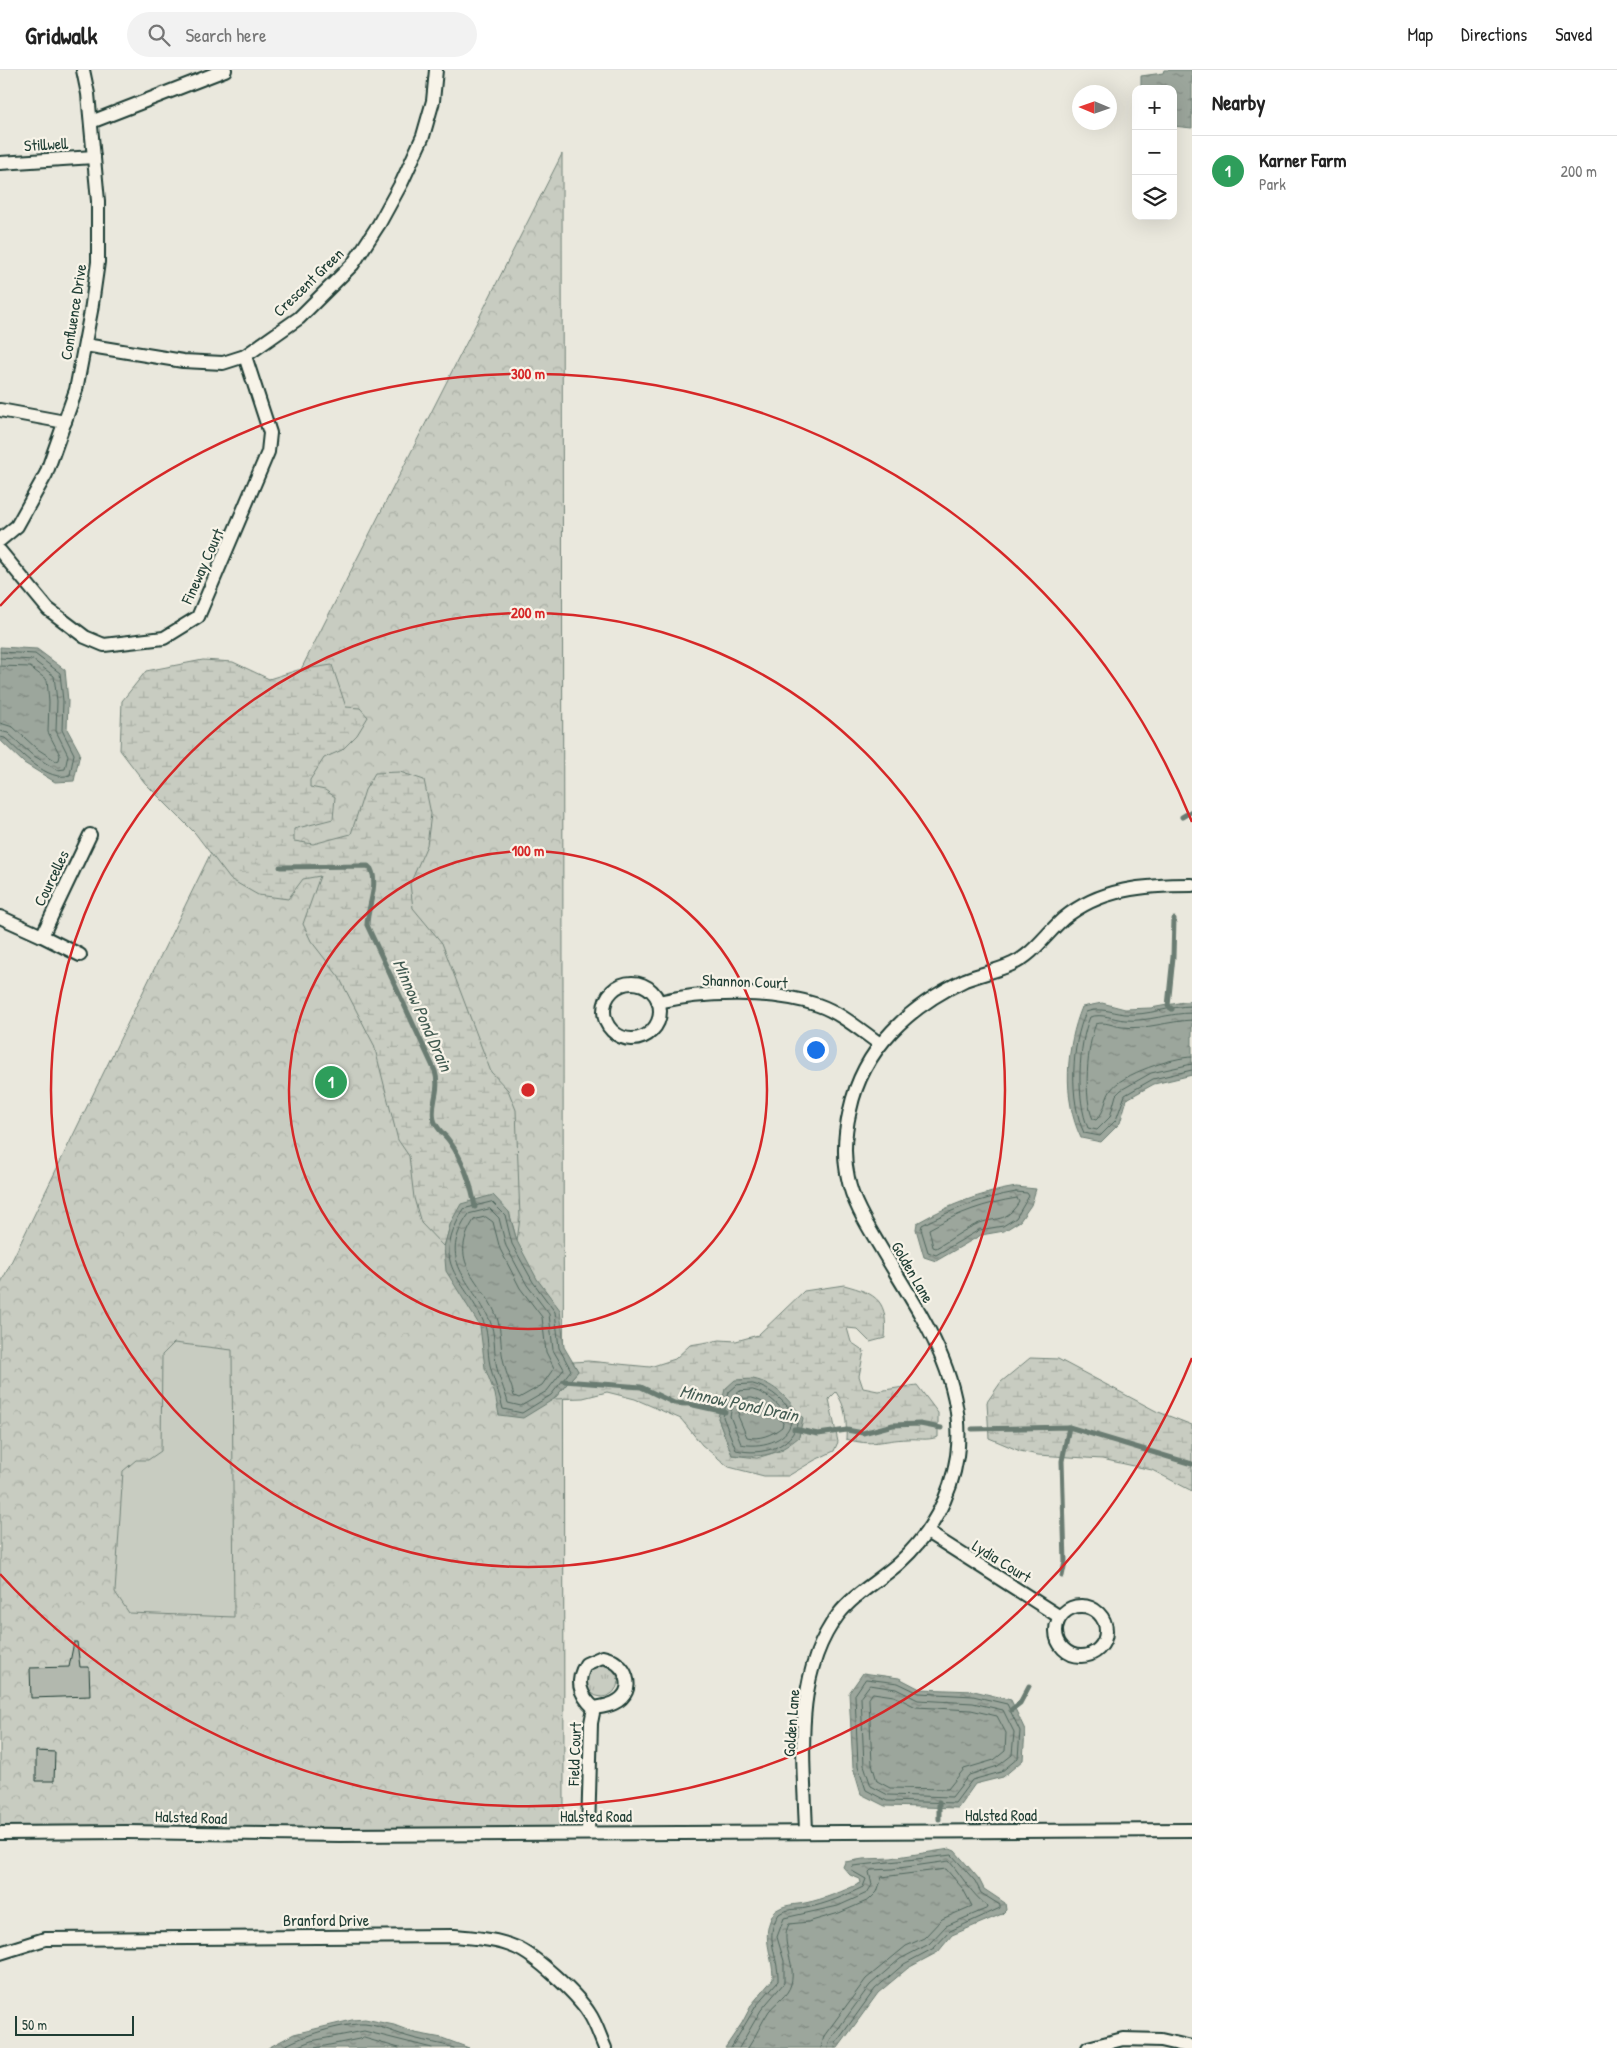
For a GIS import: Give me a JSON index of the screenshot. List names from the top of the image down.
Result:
{
  "streets": {
    "street": [
      "Stillwell",
      "Crescent Green",
      "Confluence Drive",
      "Fineway Court",
      "Courcelles",
      "Shannon Court",
      "Golden Lane",
      "Lydia Court",
      "Field Court",
      "Halsted Road",
      "Branford Drive"
    ]
  },
  "crossings": [
    ["Stillwell", "Confluence Drive"],
    ["Crescent Green", "Confluence Drive"],
    ["Crescent Green", "Fineway Court"],
    ["Shannon Court", "Golden Lane"],
    ["Golden Lane", "Lydia Court"],
    ["Golden Lane", "Halsted Road"],
    ["Field Court", "Halsted Road"]
  ],
  "water": ["Minnow Pond Drain"],
  "scale_bar": "50 m",
  "north": "left",
  "page": {
    "header": "Gridwalk",
    "search": "Search here",
    "nav": ["Map", "Directions", "Saved"],
    "heading": "Nearby",
    "map_buttons": ["+", "−"],
    "list": [
      {
        "mark": "1",
        "name": "Karner Farm",
        "note": "Park",
        "value": "200 m"
      }
    ],
    "pins": "1",
    "scale": "50 m"
  },
  "rings": ["300 m", "200 m", "100 m"]
}
